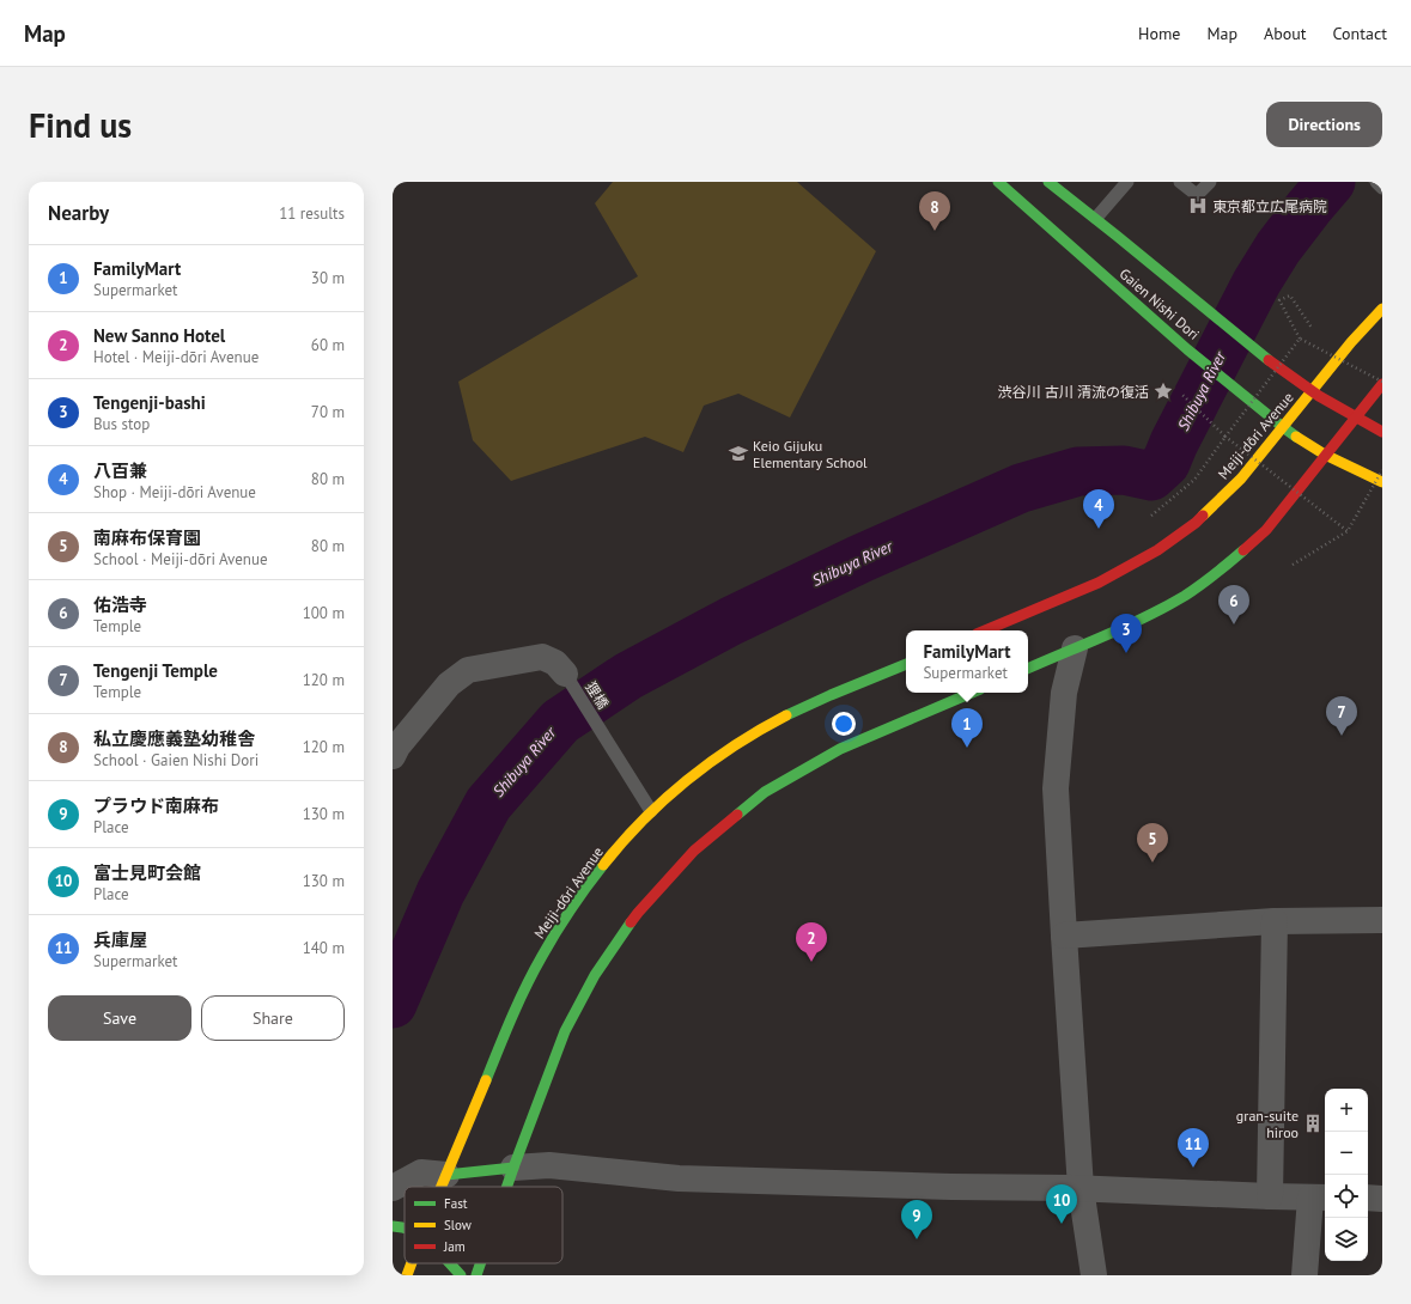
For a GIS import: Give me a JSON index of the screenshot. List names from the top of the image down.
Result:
{
  "streets": {
    "main road": ["Gaien Nishi Dori", "Meiji-dōri Avenue"],
    "lane": ["狸橋"]
  },
  "crossings": [
    ["Gaien Nishi Dori", "Meiji-dōri Avenue"],
    ["Meiji-dōri Avenue", "狸橋"]
  ],
  "water": ["Shibuya River"],
  "places": {
    "hospital": ["東京都立広尾病院"],
    "place": ["渋谷川 古川 清流の復活"],
    "school or university": ["Keio Gijuku Elementary School"],
    "building": ["gran-suite hiroo"]
  },
  "legend": ["Fast", "Slow", "Jam"],
  "page": {
    "header": "Map",
    "nav": [
      "Home",
      "Map",
      "About",
      "Contact"
    ],
    "buttons": [
      "Directions",
      ["Save", "Share"]
    ],
    "title": "Find us",
    "heading": ["Nearby", "11 results"],
    "pins": [
      "8",
      "4",
      "6",
      "3",
      "7",
      "1",
      "5",
      "2",
      "11",
      "10",
      "9"
    ],
    "list": [
      {
        "mark": "1",
        "name": "FamilyMart",
        "note": "Supermarket",
        "value": "30 m"
      },
      {
        "mark": "2",
        "name": "New Sanno Hotel",
        "note": "Hotel · Meiji-dōri Avenue",
        "value": "60 m"
      },
      {
        "mark": "3",
        "name": "Tengenji-bashi",
        "note": "Bus stop",
        "value": "70 m"
      },
      {
        "mark": "4",
        "name": "八百兼",
        "note": "Shop · Meiji-dōri Avenue",
        "value": "80 m"
      },
      {
        "mark": "5",
        "name": "南麻布保育園",
        "note": "School · Meiji-dōri Avenue",
        "value": "80 m"
      },
      {
        "mark": "6",
        "name": "佑浩寺",
        "note": "Temple",
        "value": "100 m"
      },
      {
        "mark": "7",
        "name": "Tengenji Temple",
        "note": "Temple",
        "value": "120 m"
      },
      {
        "mark": "8",
        "name": "私立慶應義塾幼稚舎",
        "note": "School · Gaien Nishi Dori",
        "value": "120 m"
      },
      {
        "mark": "9",
        "name": "プラウド南麻布",
        "note": "Place",
        "value": "130 m"
      },
      {
        "mark": "10",
        "name": "富士見町会館",
        "note": "Place",
        "value": "130 m"
      },
      {
        "mark": "11",
        "name": "兵庫屋",
        "note": "Supermarket",
        "value": "140 m"
      }
    ],
    "popup": ["FamilyMart", "Supermarket"],
    "map_buttons": ["+", "−"]
  }
}
